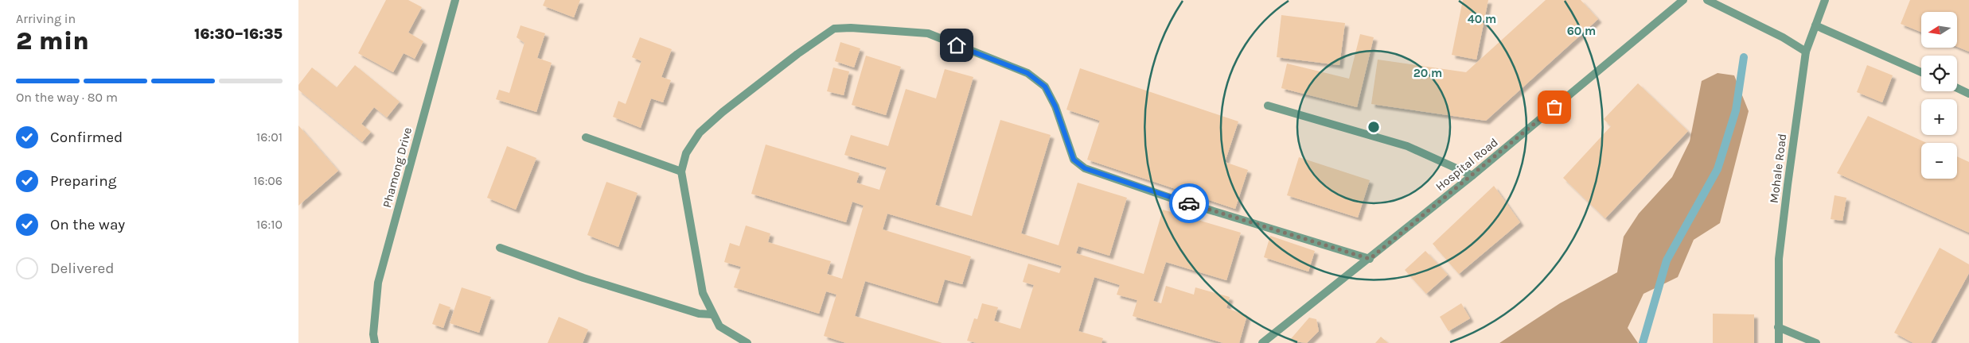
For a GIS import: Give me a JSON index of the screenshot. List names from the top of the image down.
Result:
{
  "streets": {
    "street": ["Hospital Road", "Phamong Drive", "Mohale Road"]
  },
  "north": "left",
  "page": {
    "heading": ["2 min", "Arriving in", "16:30–16:35"],
    "map_buttons": ["+", "−"],
    "bar": "On the way · 80 m",
    "list": [
      ["Confirmed", "16:01"],
      ["Preparing", "16:06"],
      ["On the way", "16:10"],
      "Delivered"
    ]
  },
  "rings": ["40 m", "60 m", "20 m"]
}
